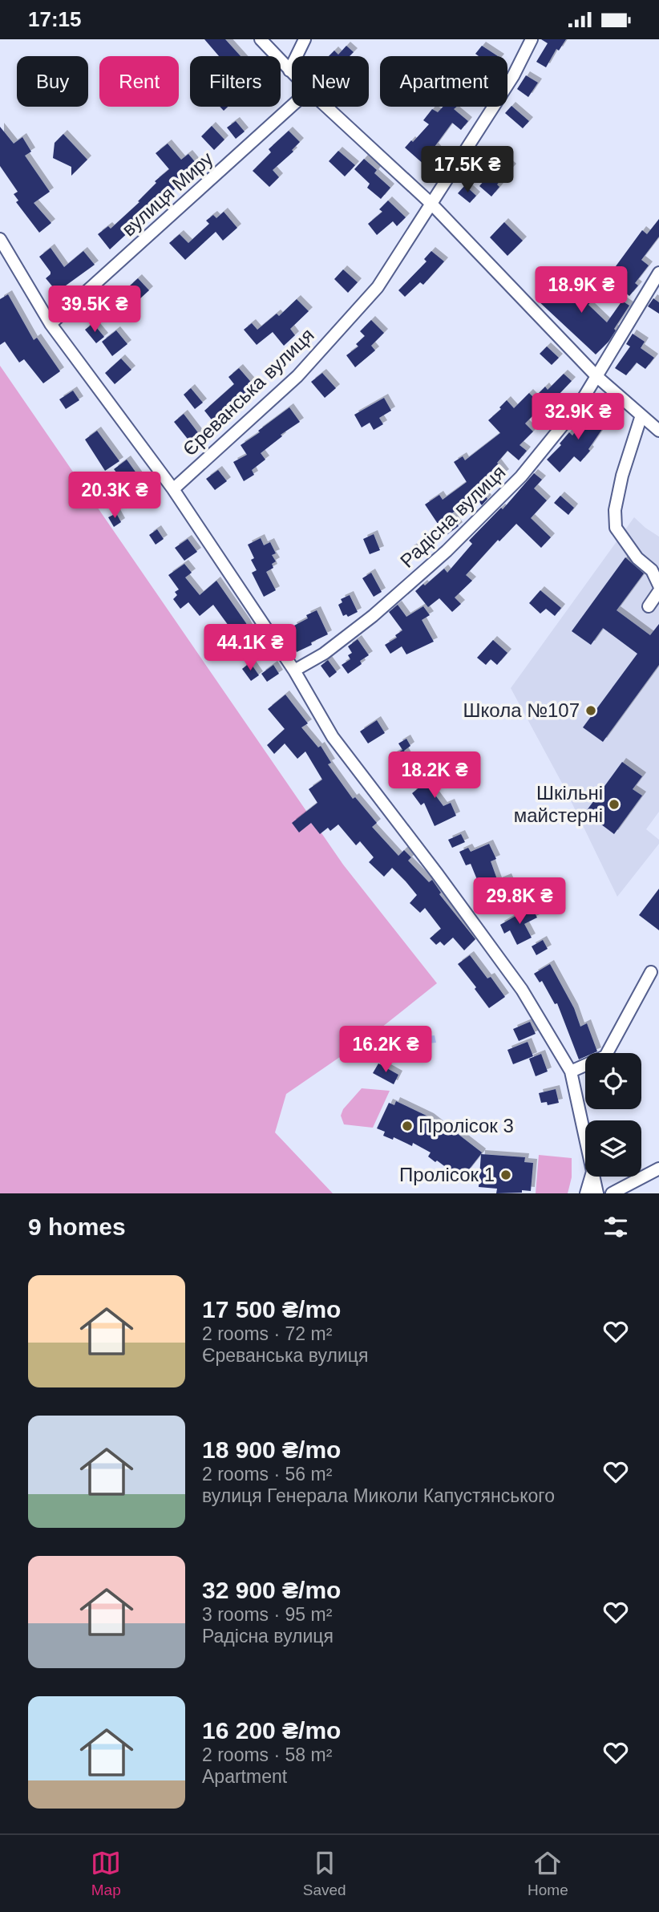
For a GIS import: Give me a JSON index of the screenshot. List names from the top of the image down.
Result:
{
  "streets": {
    "street": ["вулиця Миру", "Єреванська вулиця", "Радісна вулиця"]
  },
  "places": [
    "Школа №107",
    "Шкільні майстерні",
    "Пролісок 3",
    "Пролісок 1"
  ],
  "page": {
    "status": "17:15",
    "chip": [
      "Buy",
      "Rent",
      "Filters",
      "New",
      "Apartment"
    ],
    "price": [
      "17.5K ₴",
      "18.9K ₴",
      "39.5K ₴",
      "32.9K ₴",
      "20.3K ₴",
      "44.1K ₴",
      "18.2K ₴",
      "29.8K ₴",
      "16.2K ₴"
    ],
    "heading": "9 homes",
    "list": [
      {
        "name": "17 500 ₴/mo",
        "note": "2 rooms · 72 m² · Єреванська вулиця"
      },
      {
        "name": "18 900 ₴/mo",
        "note": "2 rooms · 56 m² · вулиця Генерала Миколи Капустянського"
      },
      {
        "name": "32 900 ₴/mo",
        "note": "3 rooms · 95 m² · Радісна вулиця"
      },
      {
        "name": "16 200 ₴/mo",
        "note": "2 rooms · 58 m² · Apartment"
      }
    ],
    "tabs": ["Map", "Saved", "Home"]
  }
}
